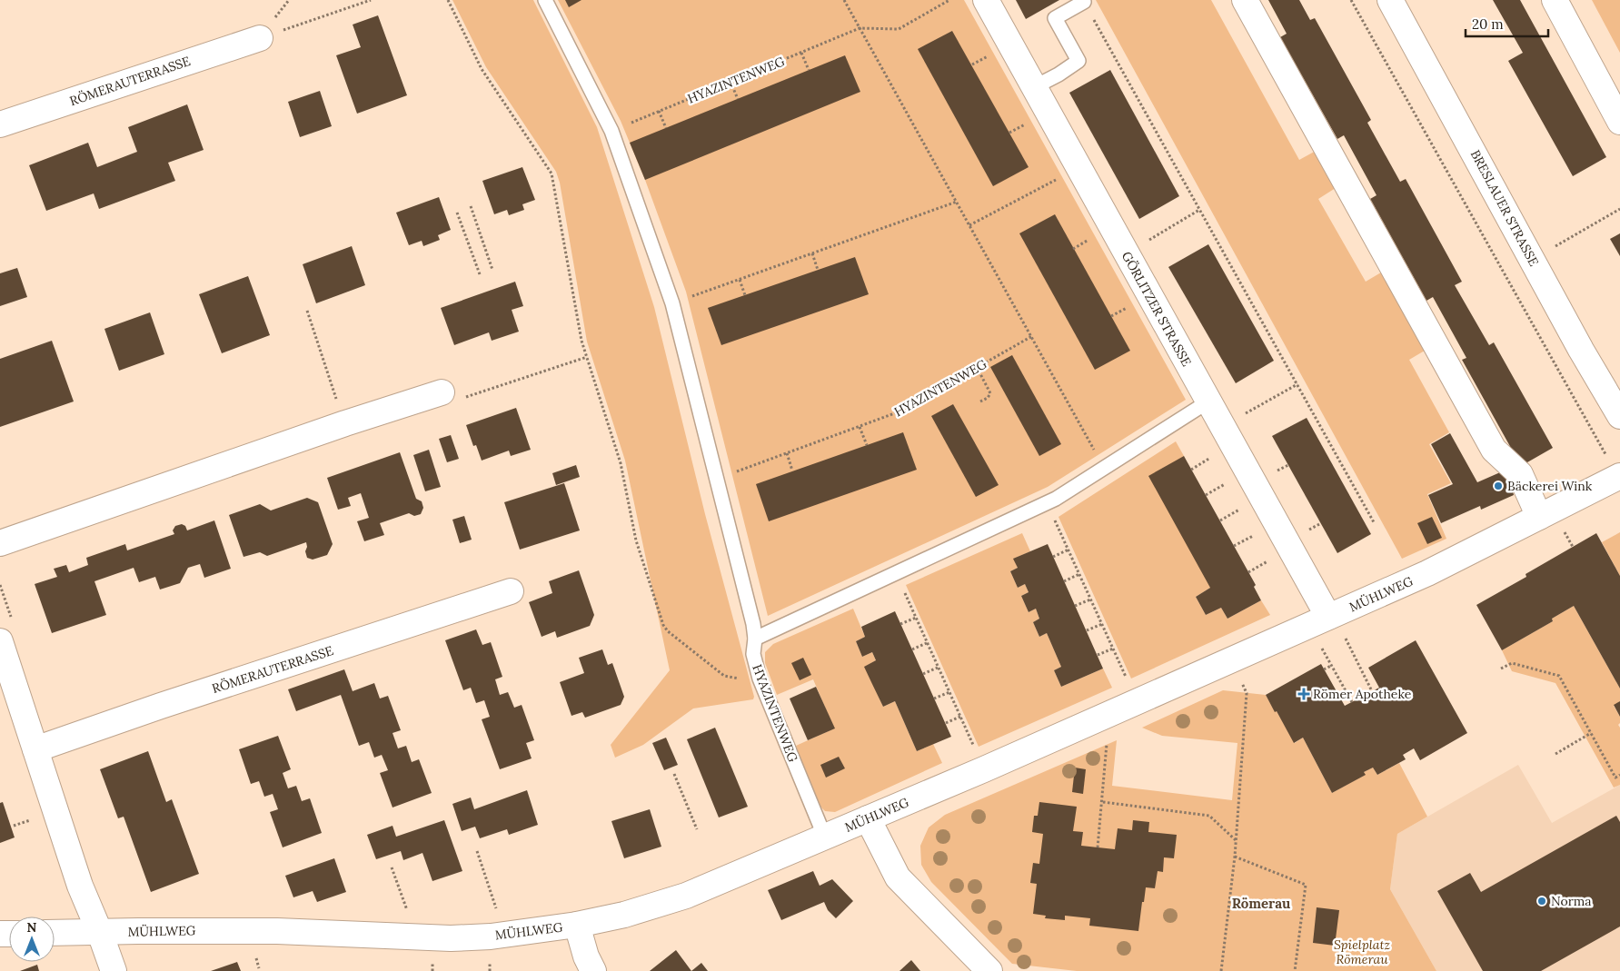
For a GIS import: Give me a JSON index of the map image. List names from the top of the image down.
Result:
{
  "streets": {
    "street": [
      "RÖMERAUTERRASSE",
      "BRESLAUER STRASSE",
      "GÖRLITZER STRASSE",
      "MÜHLWEG"
    ],
    "lane": ["HYAZINTENWEG"]
  },
  "crossings": [
    ["HYAZINTENWEG", "MÜHLWEG"],
    ["GÖRLITZER STRASSE", "MÜHLWEG"]
  ],
  "districts": ["Römerau"],
  "parks": ["Spielplatz Römerau"],
  "places": {
    "other": ["Bäckerei Wink", "Norma"],
    "health": ["Römer Apotheke"]
  },
  "scale_bar": "20 m",
  "north": "top"
}
